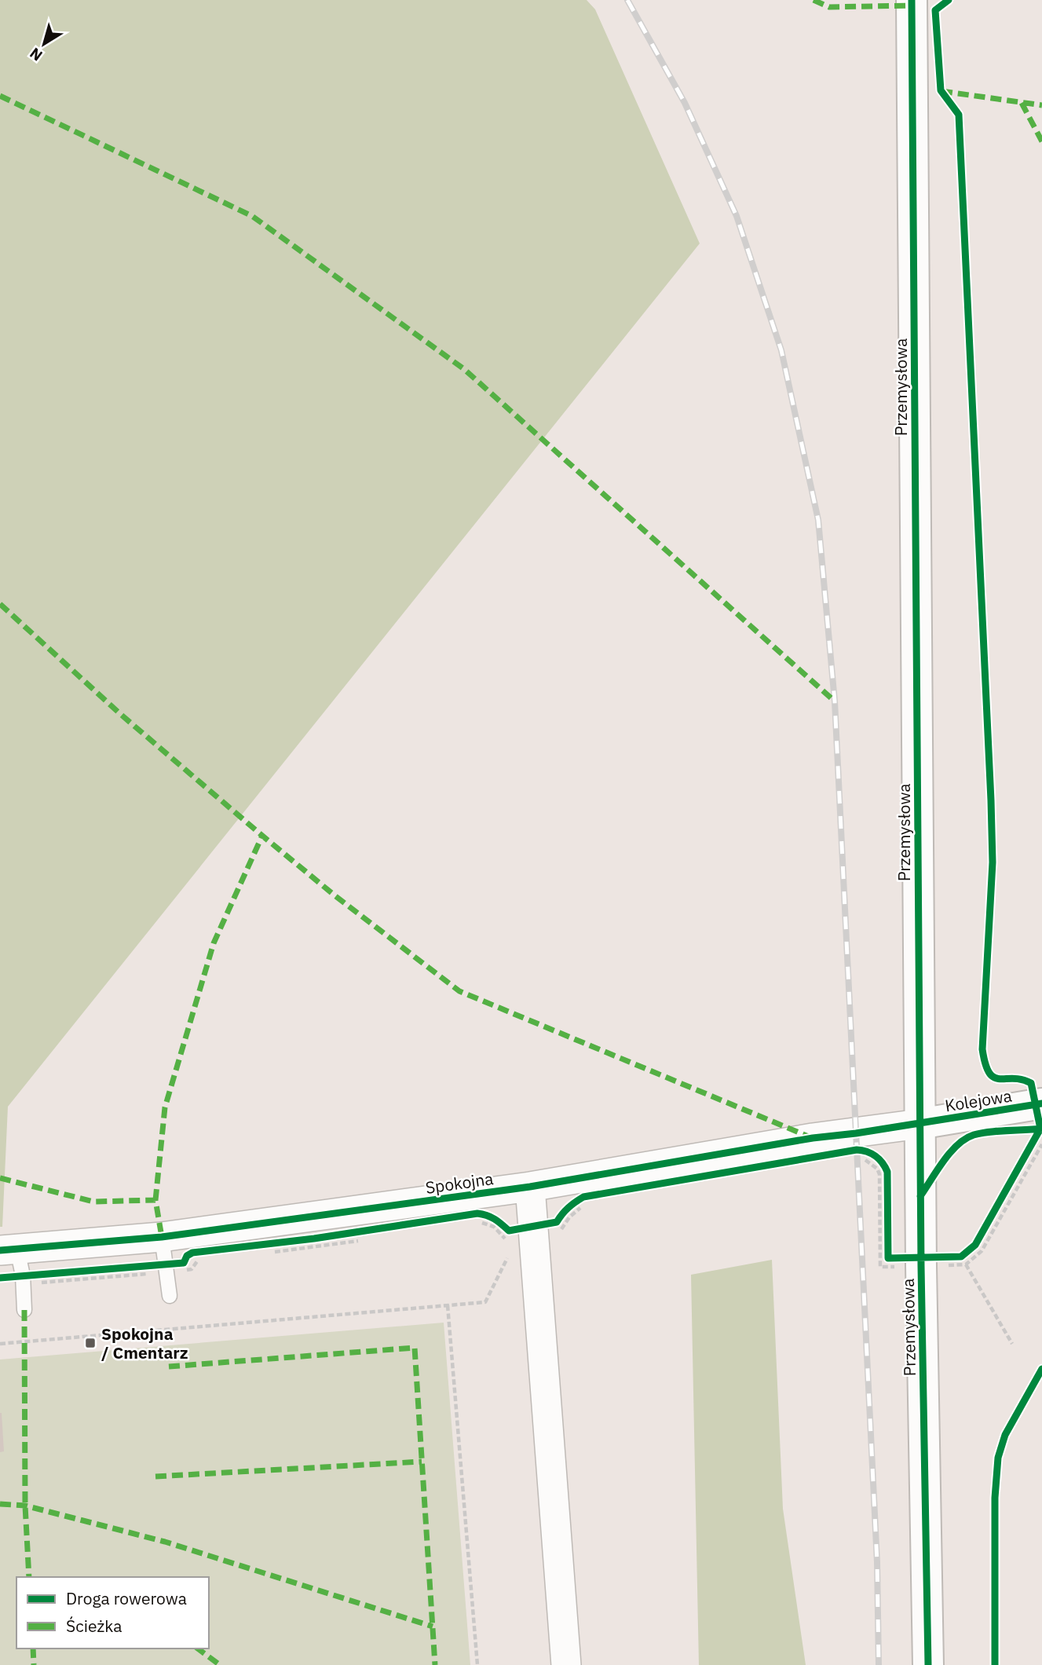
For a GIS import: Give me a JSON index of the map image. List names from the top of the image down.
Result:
{
  "streets": {
    "street": ["Przemysłowa", "Kolejowa", "Spokojna"]
  },
  "crossings": [
    ["Przemysłowa", "Kolejowa"],
    ["Przemysłowa", "Spokojna"],
    ["Kolejowa", "Spokojna"]
  ],
  "places": {
    "transit": ["Spokojna / Cmentarz"]
  },
  "legend": ["Droga rowerowa", "Ścieżka"],
  "north": "bottom left"
}
